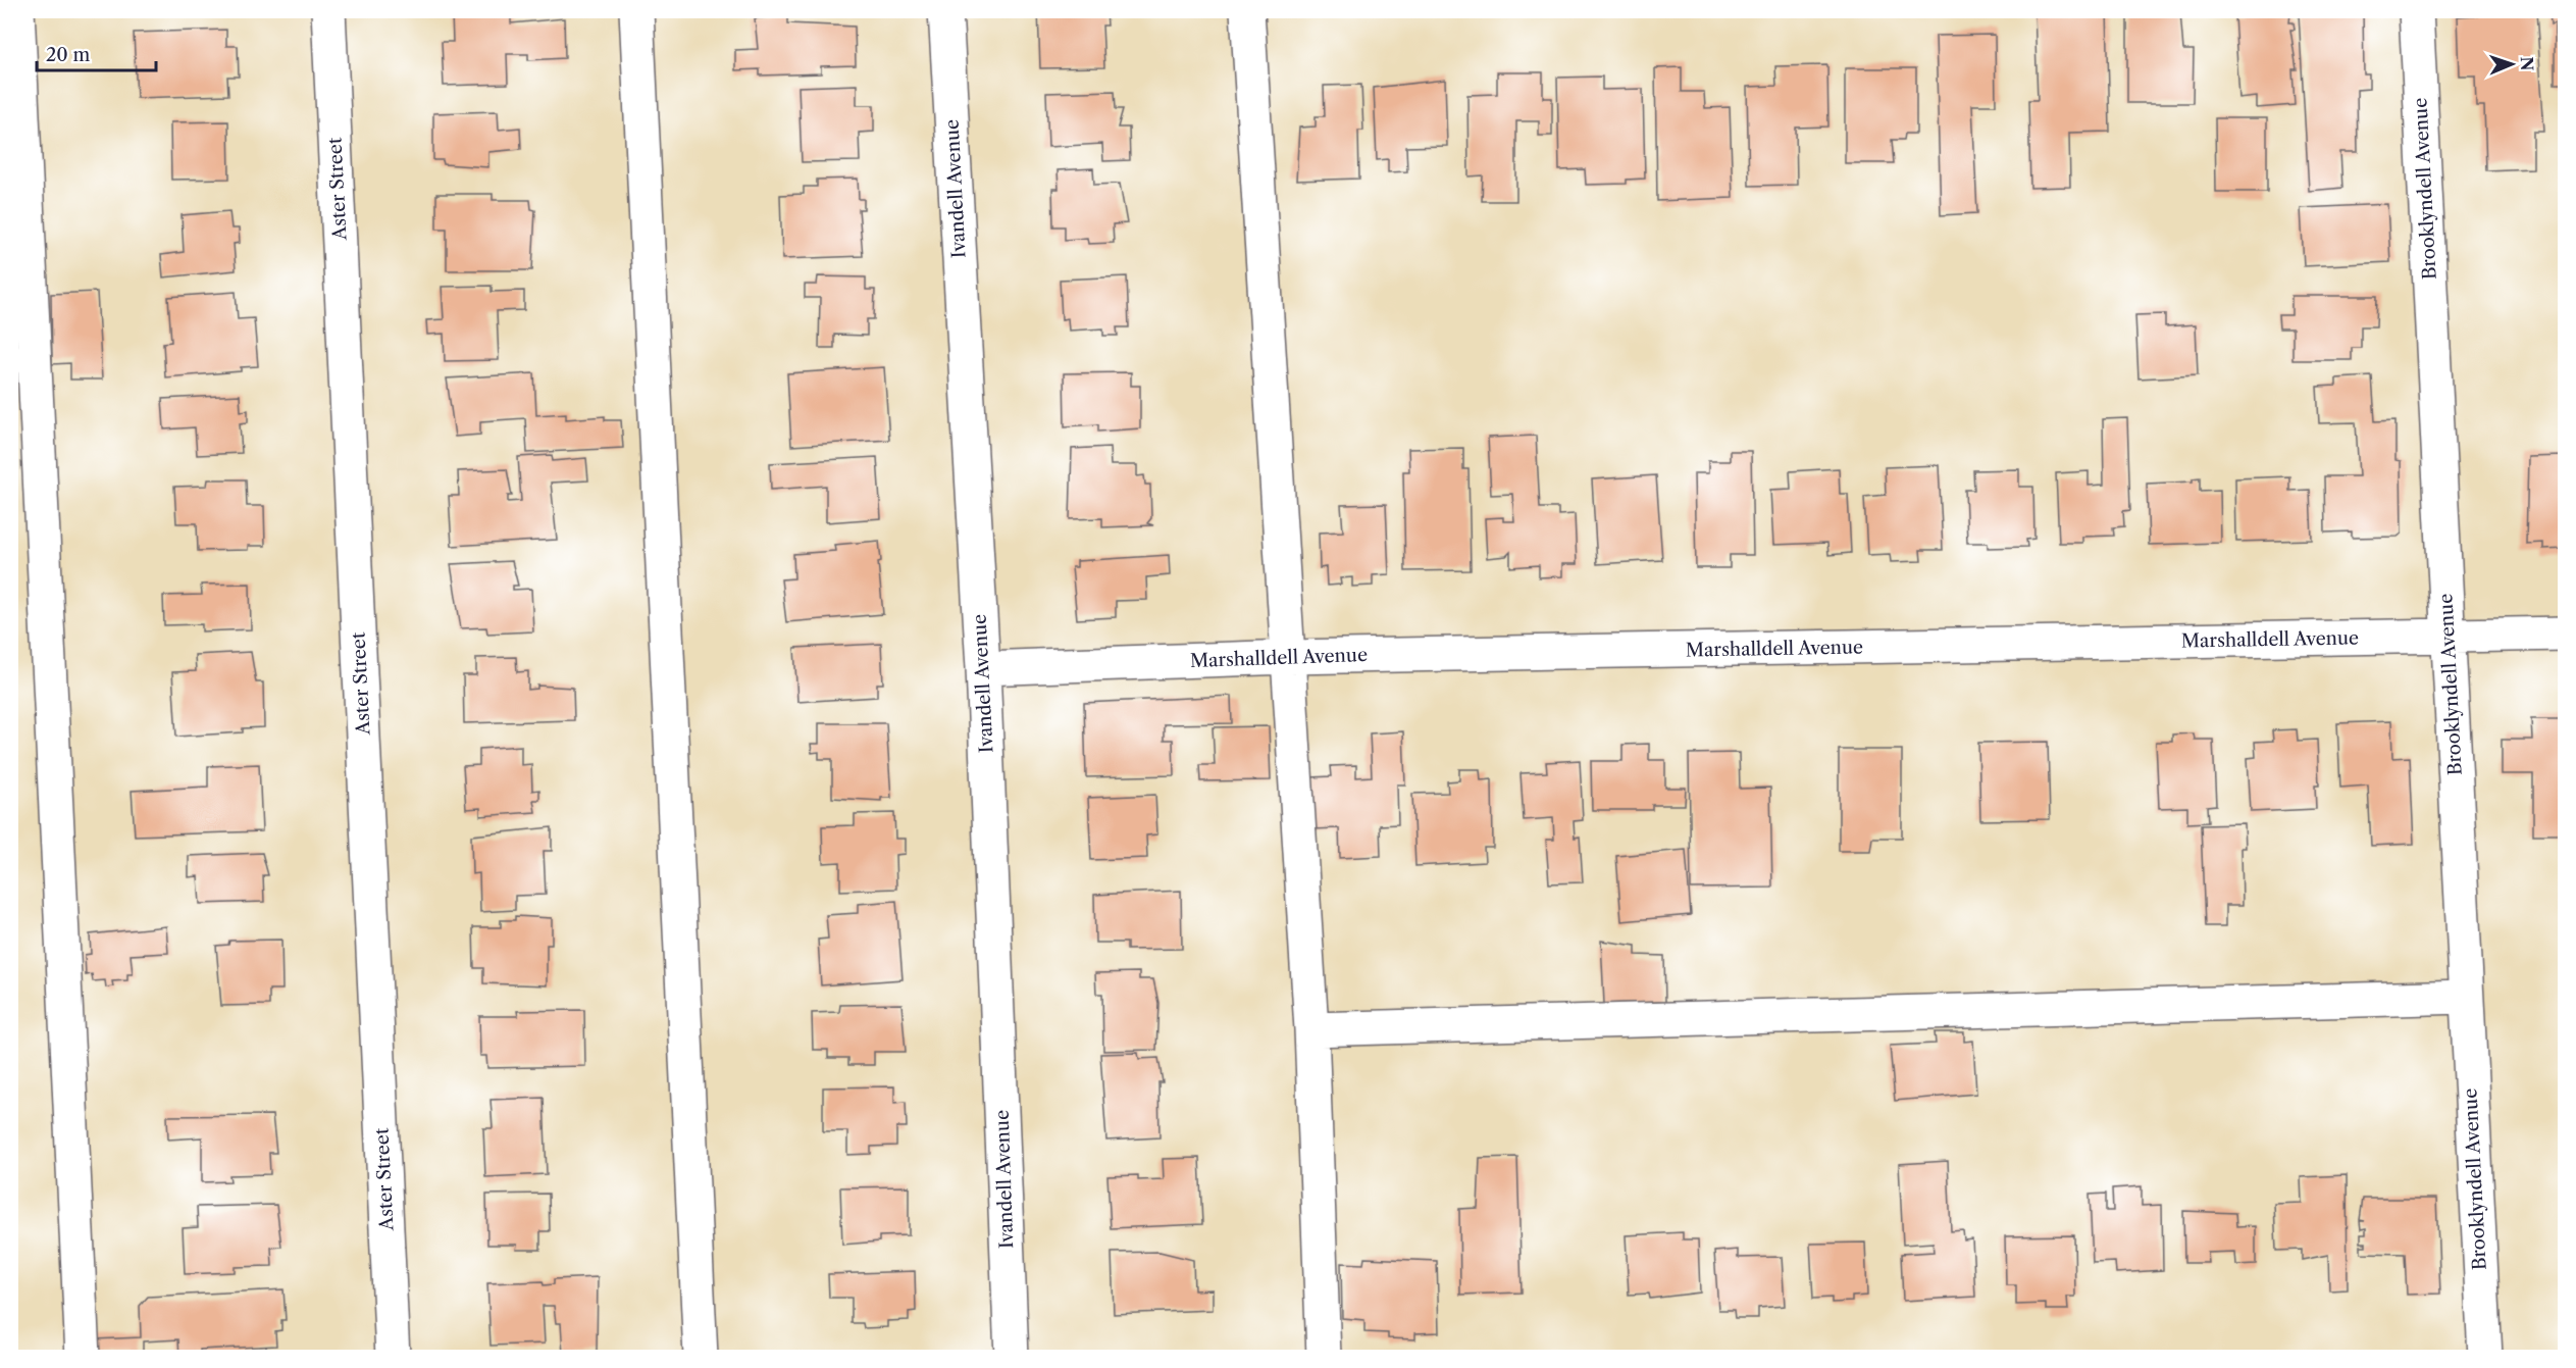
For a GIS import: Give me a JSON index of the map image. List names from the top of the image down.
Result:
{
  "streets": {
    "street": [
      "Aster Street",
      "Ivandell Avenue",
      "Brooklyndell Avenue",
      "Marshalldell Avenue"
    ]
  },
  "crossings": [
    ["Ivandell Avenue", "Marshalldell Avenue"],
    ["Brooklyndell Avenue", "Marshalldell Avenue"]
  ],
  "scale_bar": "20 m",
  "north": "right"
}
